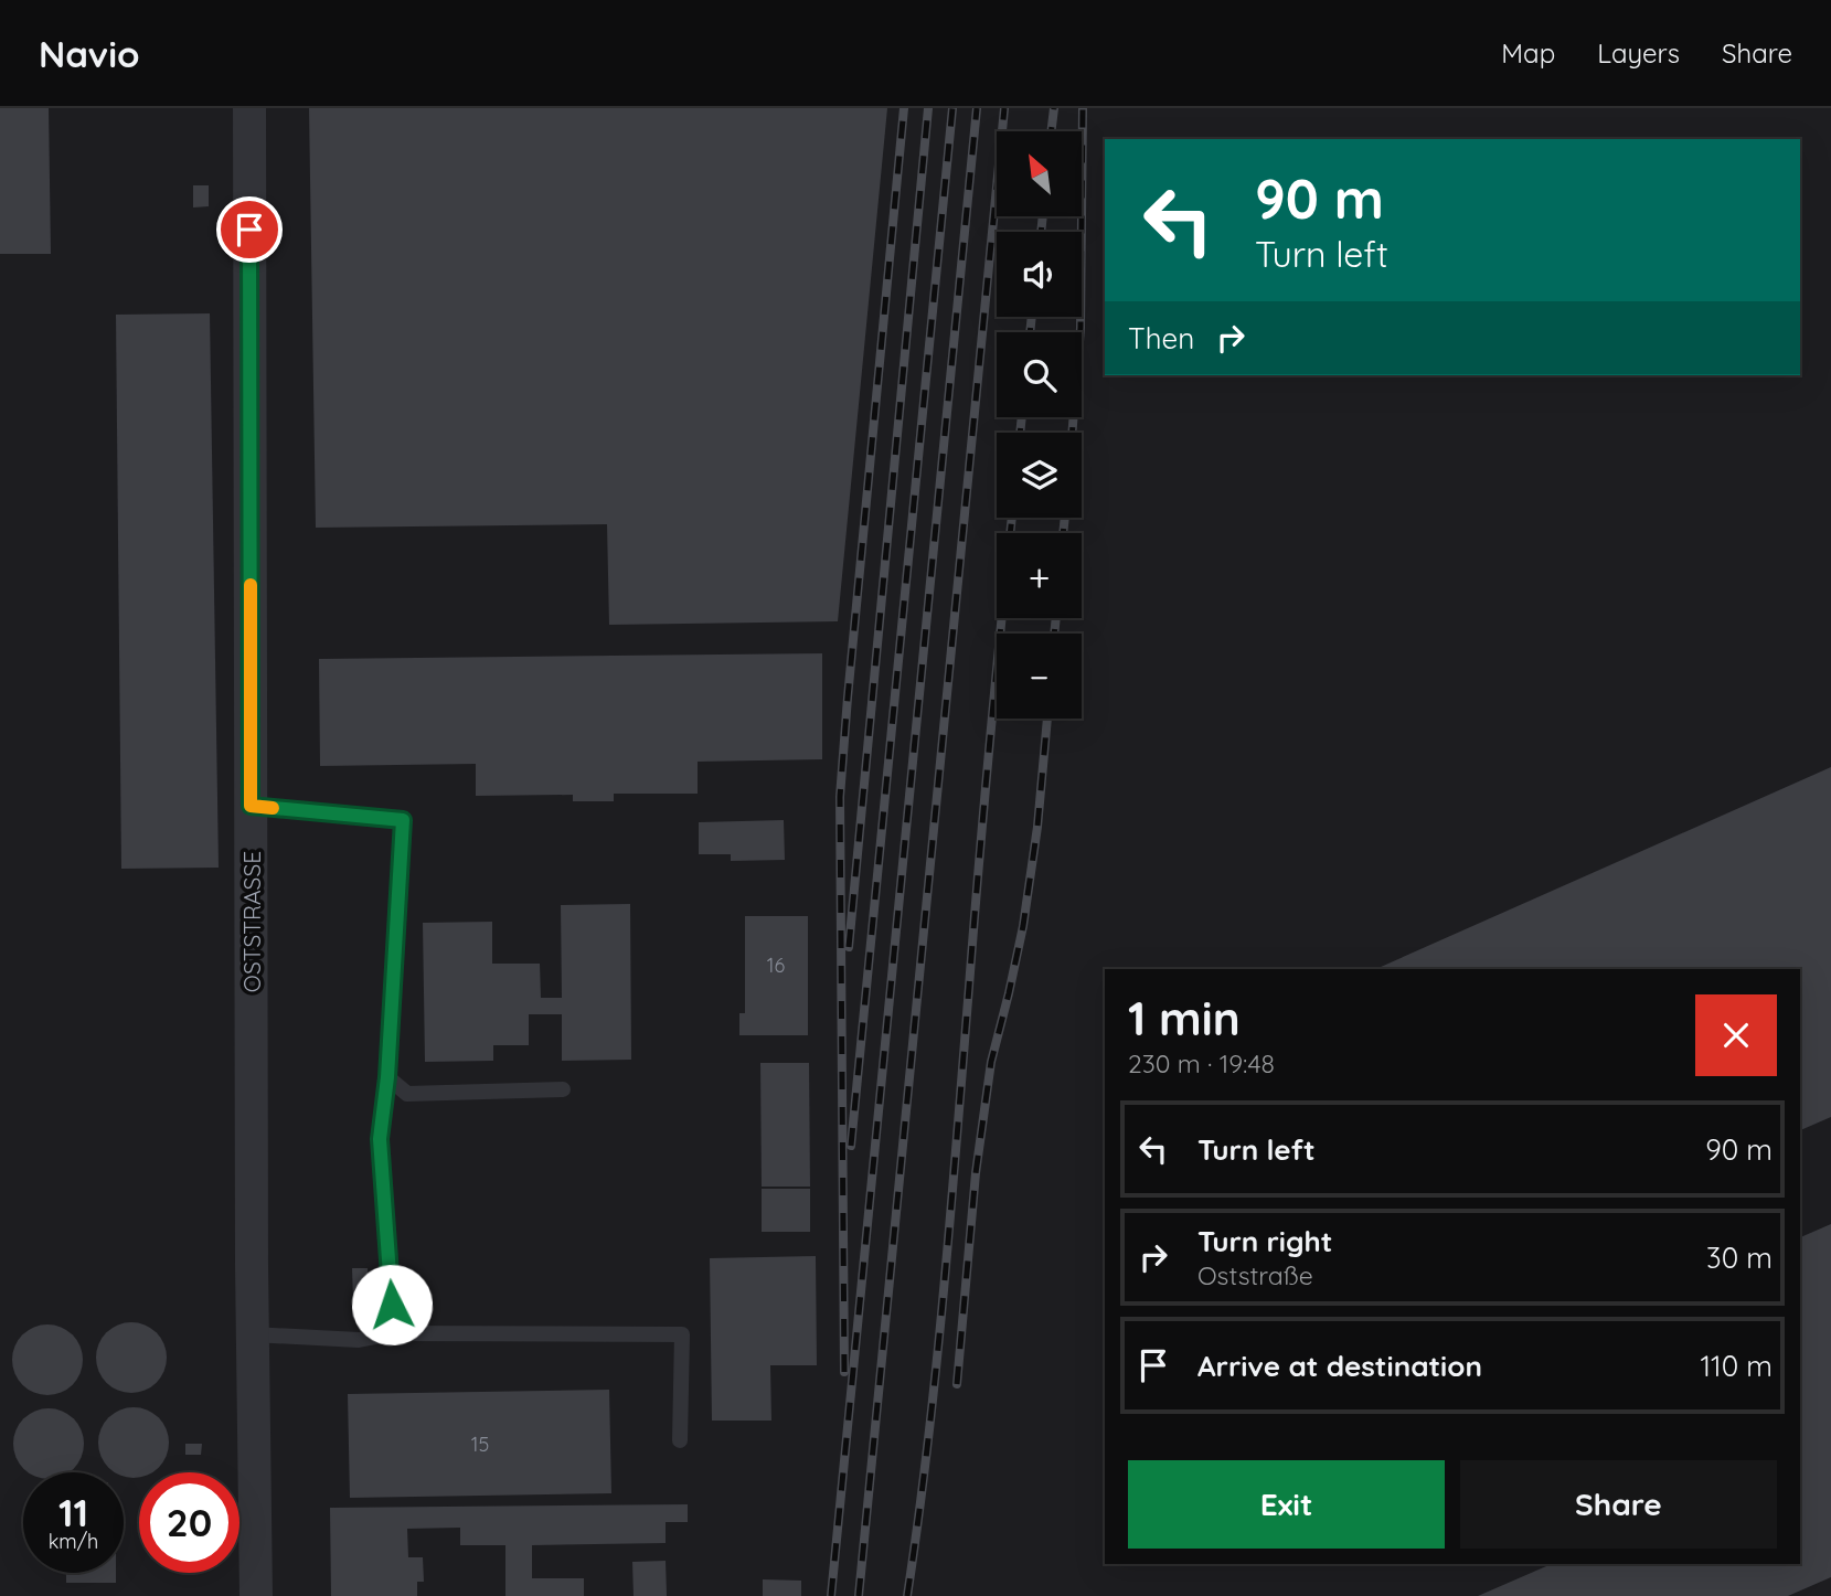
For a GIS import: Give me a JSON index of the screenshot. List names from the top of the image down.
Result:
{
  "streets": {
    "street": ["OSTSTRASSE"]
  },
  "house_numbers": ["16", "15"],
  "north": "top left",
  "page": {
    "header": "Navio",
    "nav": ["Map", "Layers", "Share"],
    "map_buttons": ["+", "−"],
    "turn": ["90 m", "Turn left"],
    "then": "Then",
    "heading": ["1 min", "230 m · 19:48"],
    "list": [
      {
        "name": "Turn left",
        "value": "90 m"
      },
      {
        "name": "Turn right",
        "note": "Oststraße",
        "value": "30 m"
      },
      {
        "name": "Arrive at destination",
        "value": "110 m"
      }
    ],
    "buttons": ["Exit", "Share"],
    "speed": "11 km/h",
    "limit": "20"
  }
}
